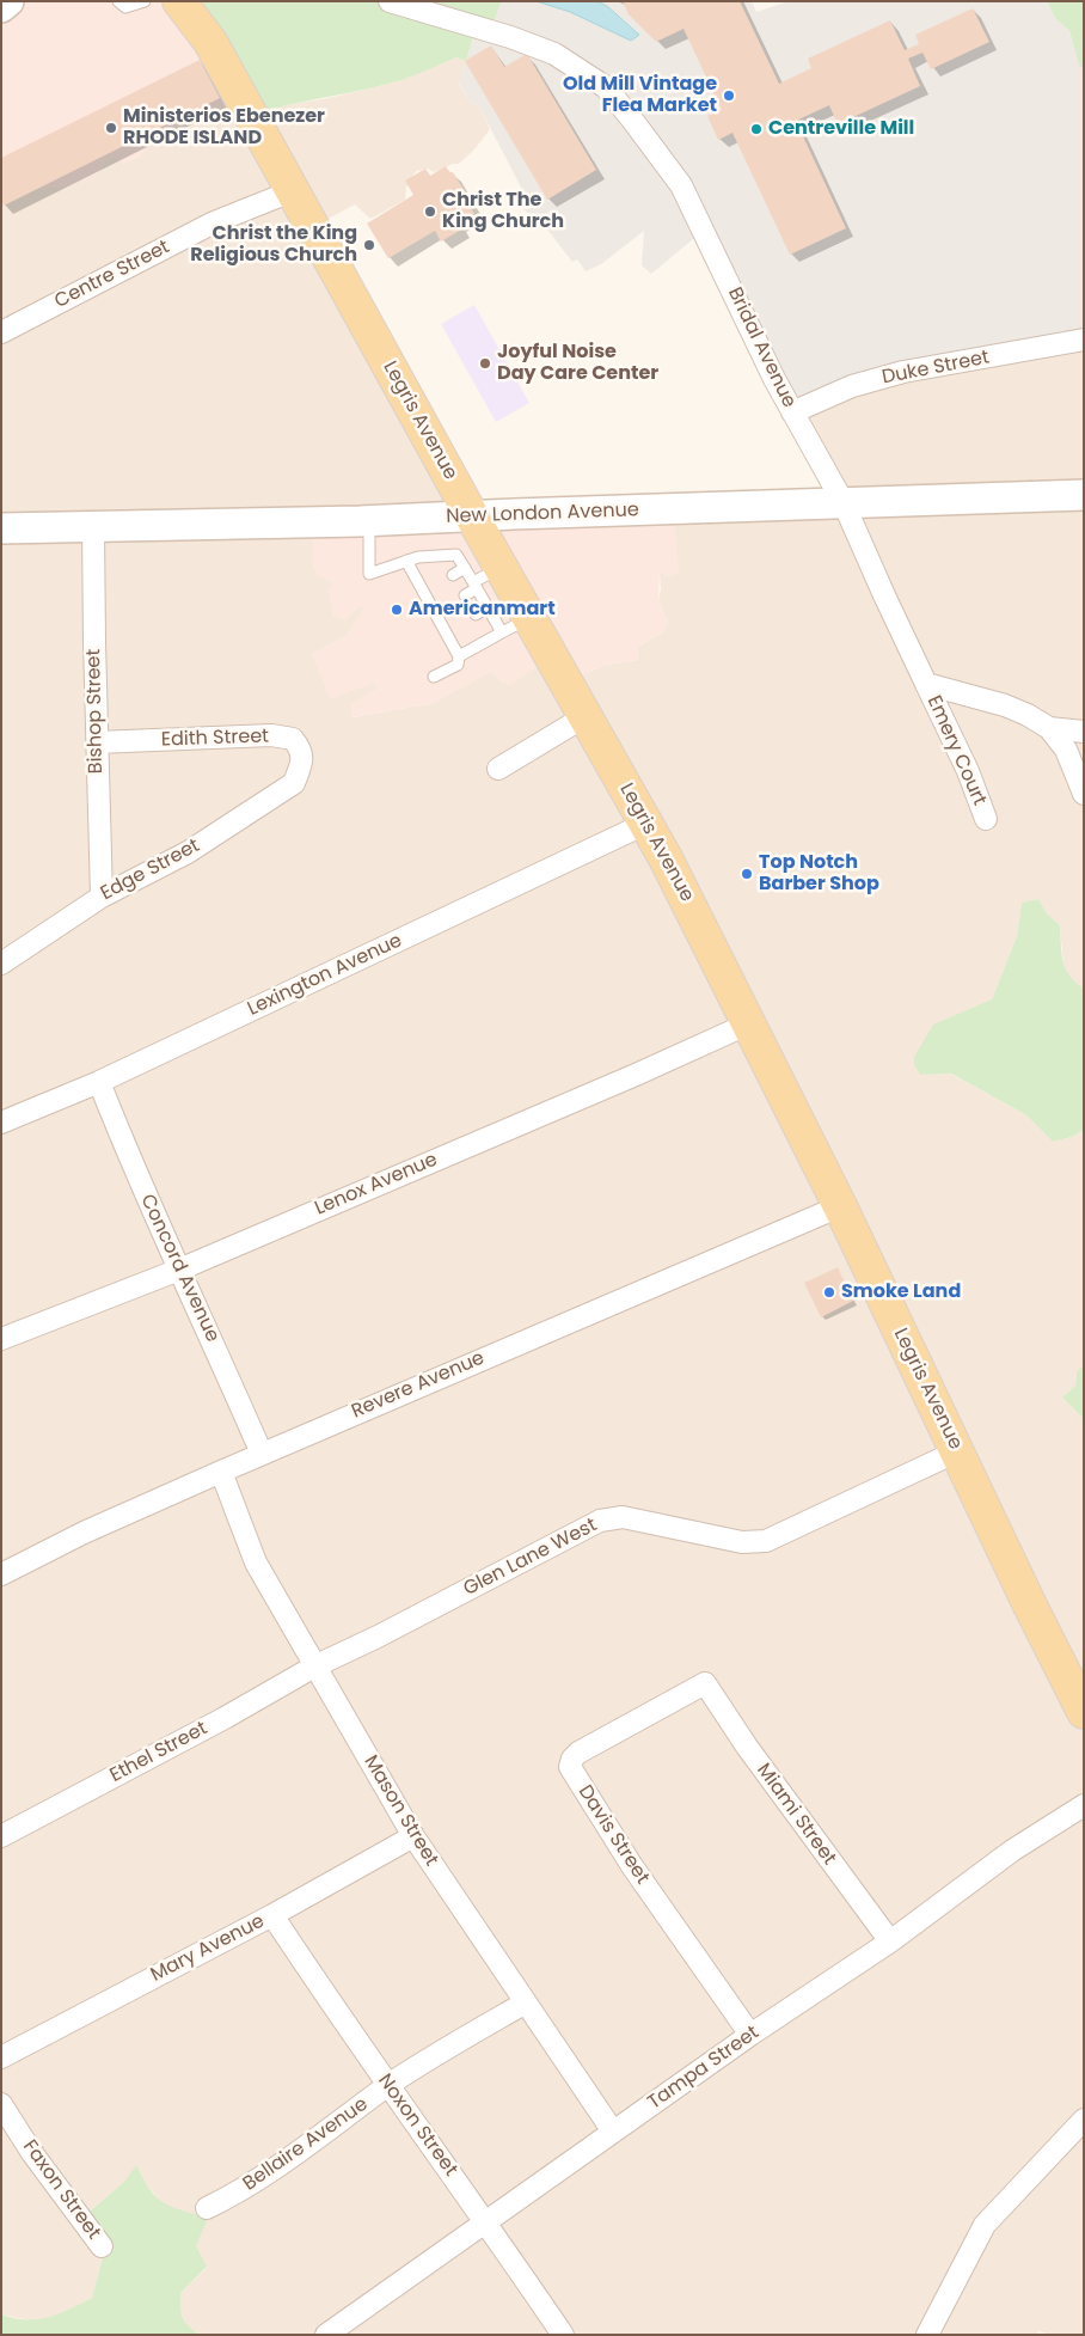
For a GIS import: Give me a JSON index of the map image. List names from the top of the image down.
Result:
{
  "streets": {
    "main road": ["Legris Avenue", "New London Avenue"],
    "street": [
      "Centre Street",
      "Bridal Avenue",
      "Duke Street",
      "Bishop Street",
      "Edith Street",
      "Emery Court",
      "Edge Street",
      "Lexington Avenue",
      "Lenox Avenue",
      "Concord Avenue",
      "Revere Avenue",
      "Glen Lane West",
      "Ethel Street",
      "Mason Street",
      "Miami Street",
      "Davis Street",
      "Mary Avenue",
      "Tampa Street",
      "Noxon Street",
      "Bellaire Avenue",
      "Faxon Street"
    ]
  },
  "crossings": [
    ["Centre Street", "Legris Avenue"],
    ["Bridal Avenue", "Duke Street"],
    ["Bridal Avenue", "New London Avenue"],
    ["Bridal Avenue", "Emery Court"],
    ["Legris Avenue", "New London Avenue"],
    ["Legris Avenue", "Lexington Avenue"],
    ["Legris Avenue", "Lenox Avenue"],
    ["Legris Avenue", "Revere Avenue"],
    ["Legris Avenue", "Glen Lane West"],
    ["New London Avenue", "Bishop Street"],
    ["Bishop Street", "Edith Street"],
    ["Bishop Street", "Edge Street"],
    ["Edith Street", "Edge Street"],
    ["Lexington Avenue", "Concord Avenue"],
    ["Lenox Avenue", "Concord Avenue"],
    ["Concord Avenue", "Revere Avenue"],
    ["Revere Avenue", "Mason Street"],
    ["Glen Lane West", "Ethel Street"],
    ["Glen Lane West", "Mason Street"],
    ["Ethel Street", "Mason Street"],
    ["Mason Street", "Mary Avenue"],
    ["Mason Street", "Tampa Street"],
    ["Mason Street", "Bellaire Avenue"],
    ["Miami Street", "Davis Street"],
    ["Miami Street", "Tampa Street"],
    ["Davis Street", "Tampa Street"],
    ["Mary Avenue", "Noxon Street"],
    ["Tampa Street", "Noxon Street"],
    ["Noxon Street", "Bellaire Avenue"]
  ],
  "places": [
    "Old Mill Vintage Flea Market",
    "Ministerios Ebenezer RHODE ISLAND",
    "Centreville Mill",
    "Christ The King Church",
    "Christ the King Religious Church",
    "Joyful Noise Day Care Center",
    "Americanmart",
    "Top Notch Barber Shop",
    "Smoke Land"
  ]
}
